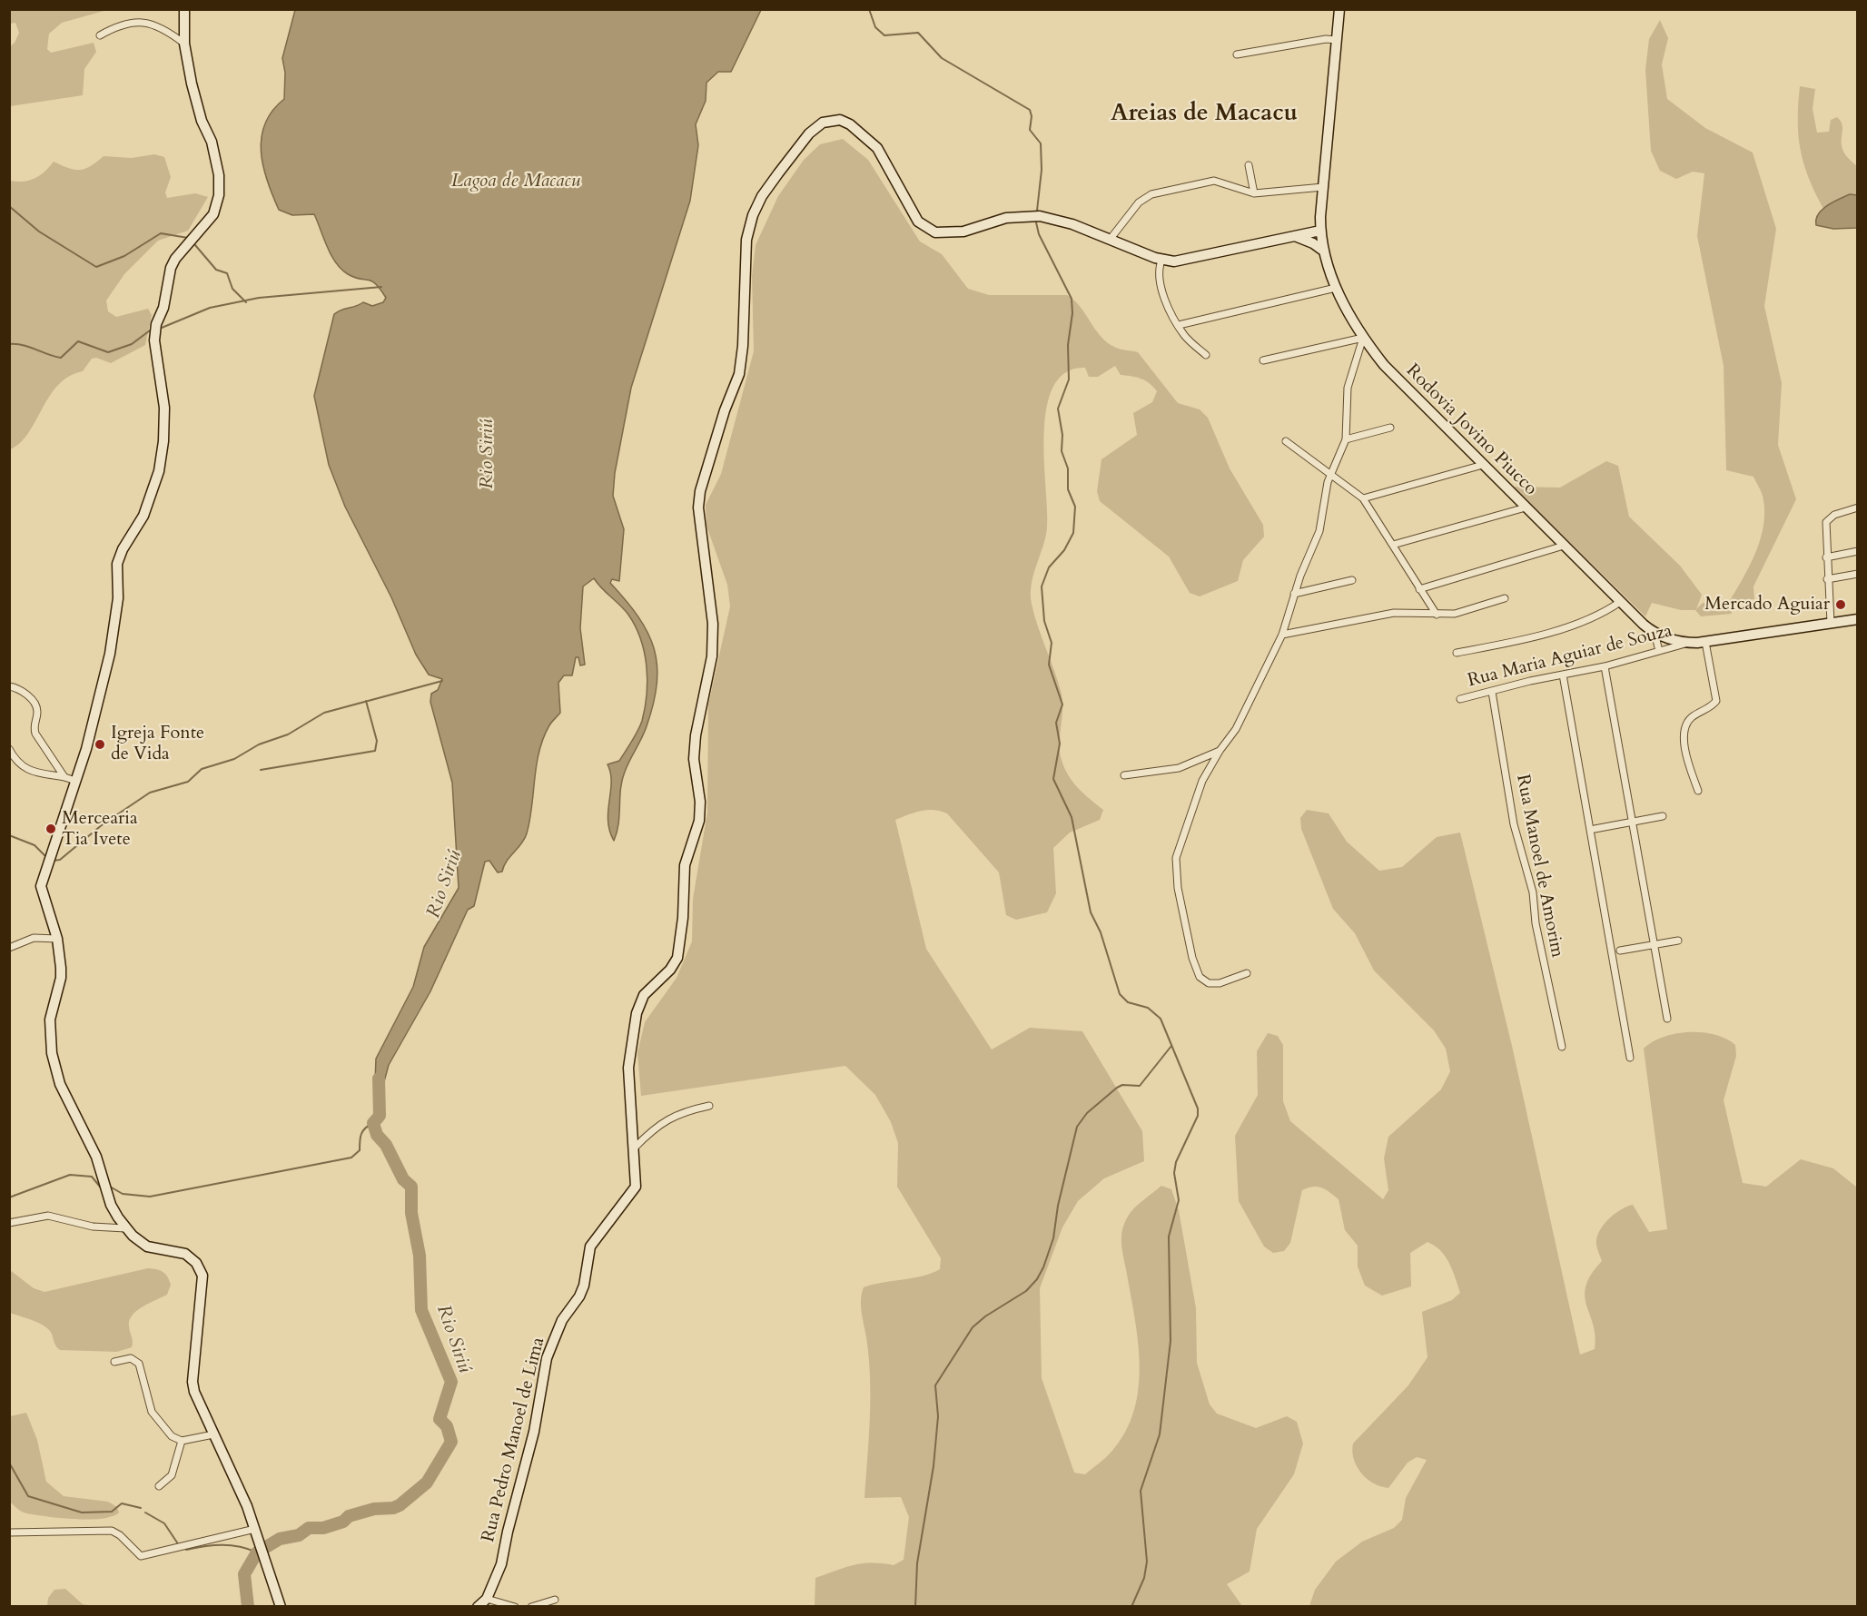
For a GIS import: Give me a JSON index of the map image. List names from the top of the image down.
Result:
{
  "streets": {
    "street": [
      "Rodovia Jovino Piucco",
      "Rua Maria Aguiar de Souza",
      "Rua Manoel de Amorim",
      "Rua Pedro Manoel de Lima"
    ]
  },
  "crossings": [
    ["Rodovia Jovino Piucco", "Rua Maria Aguiar de Souza"],
    ["Rodovia Jovino Piucco", "Rua Pedro Manoel de Lima"],
    ["Rua Maria Aguiar de Souza", "Rua Manoel de Amorim"]
  ],
  "districts": ["Areias de Macacu"],
  "water": ["Lagoa de Macacu", "Rio Siriú"],
  "places": ["Mercado Aguiar", "Igreja Fonte de Vida", "Mercearia Tia Ivete"]
}
